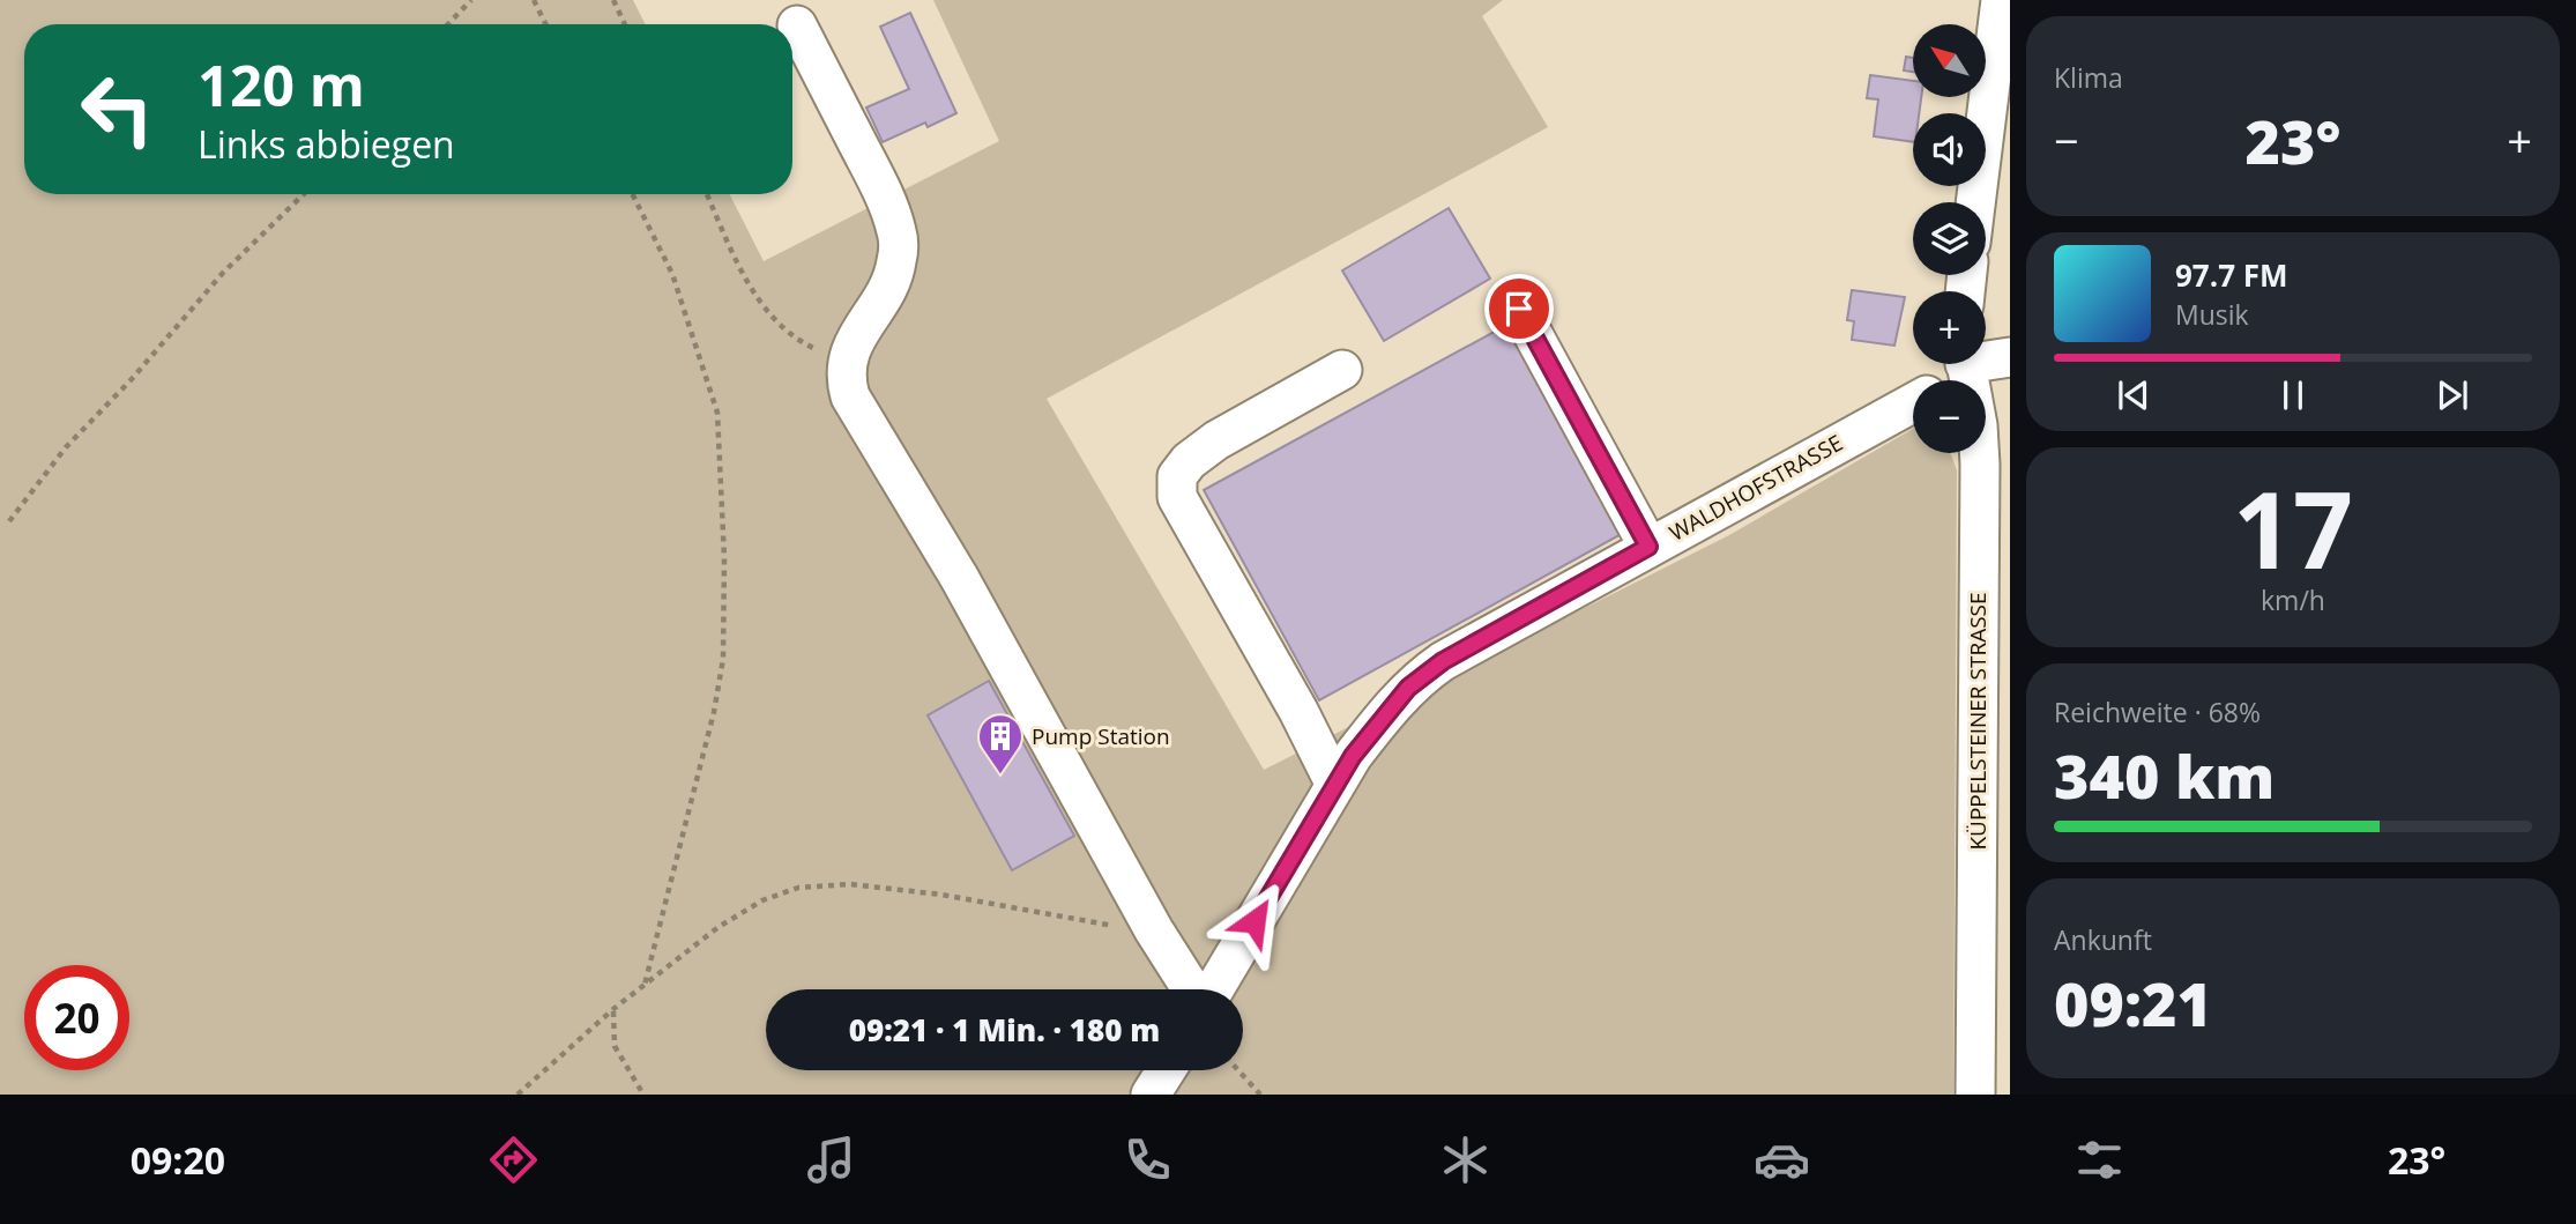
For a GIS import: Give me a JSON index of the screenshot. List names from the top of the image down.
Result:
{
  "streets": {
    "street": ["WALDHOFSTRASSE", "KÜPPELSTEINER STRASSE"]
  },
  "places": {
    "building": ["Pump Station"]
  },
  "north": "top left",
  "page": {
    "tile": [
      "Klima",
      ["17", "km/h"],
      ["Reichweite · 68%", "340 km"],
      ["Ankunft", "09:21"]
    ],
    "map_buttons": ["+", "−"],
    "turn": ["120 m", "Links abbiegen"],
    "heat": ["−", "23°", "+"],
    "song": ["97.7 FM", "Musik"],
    "limit": "20",
    "trip": "09:21 · 1 Min. · 180 m",
    "tabs": ["09:20", "23°"]
  }
}
